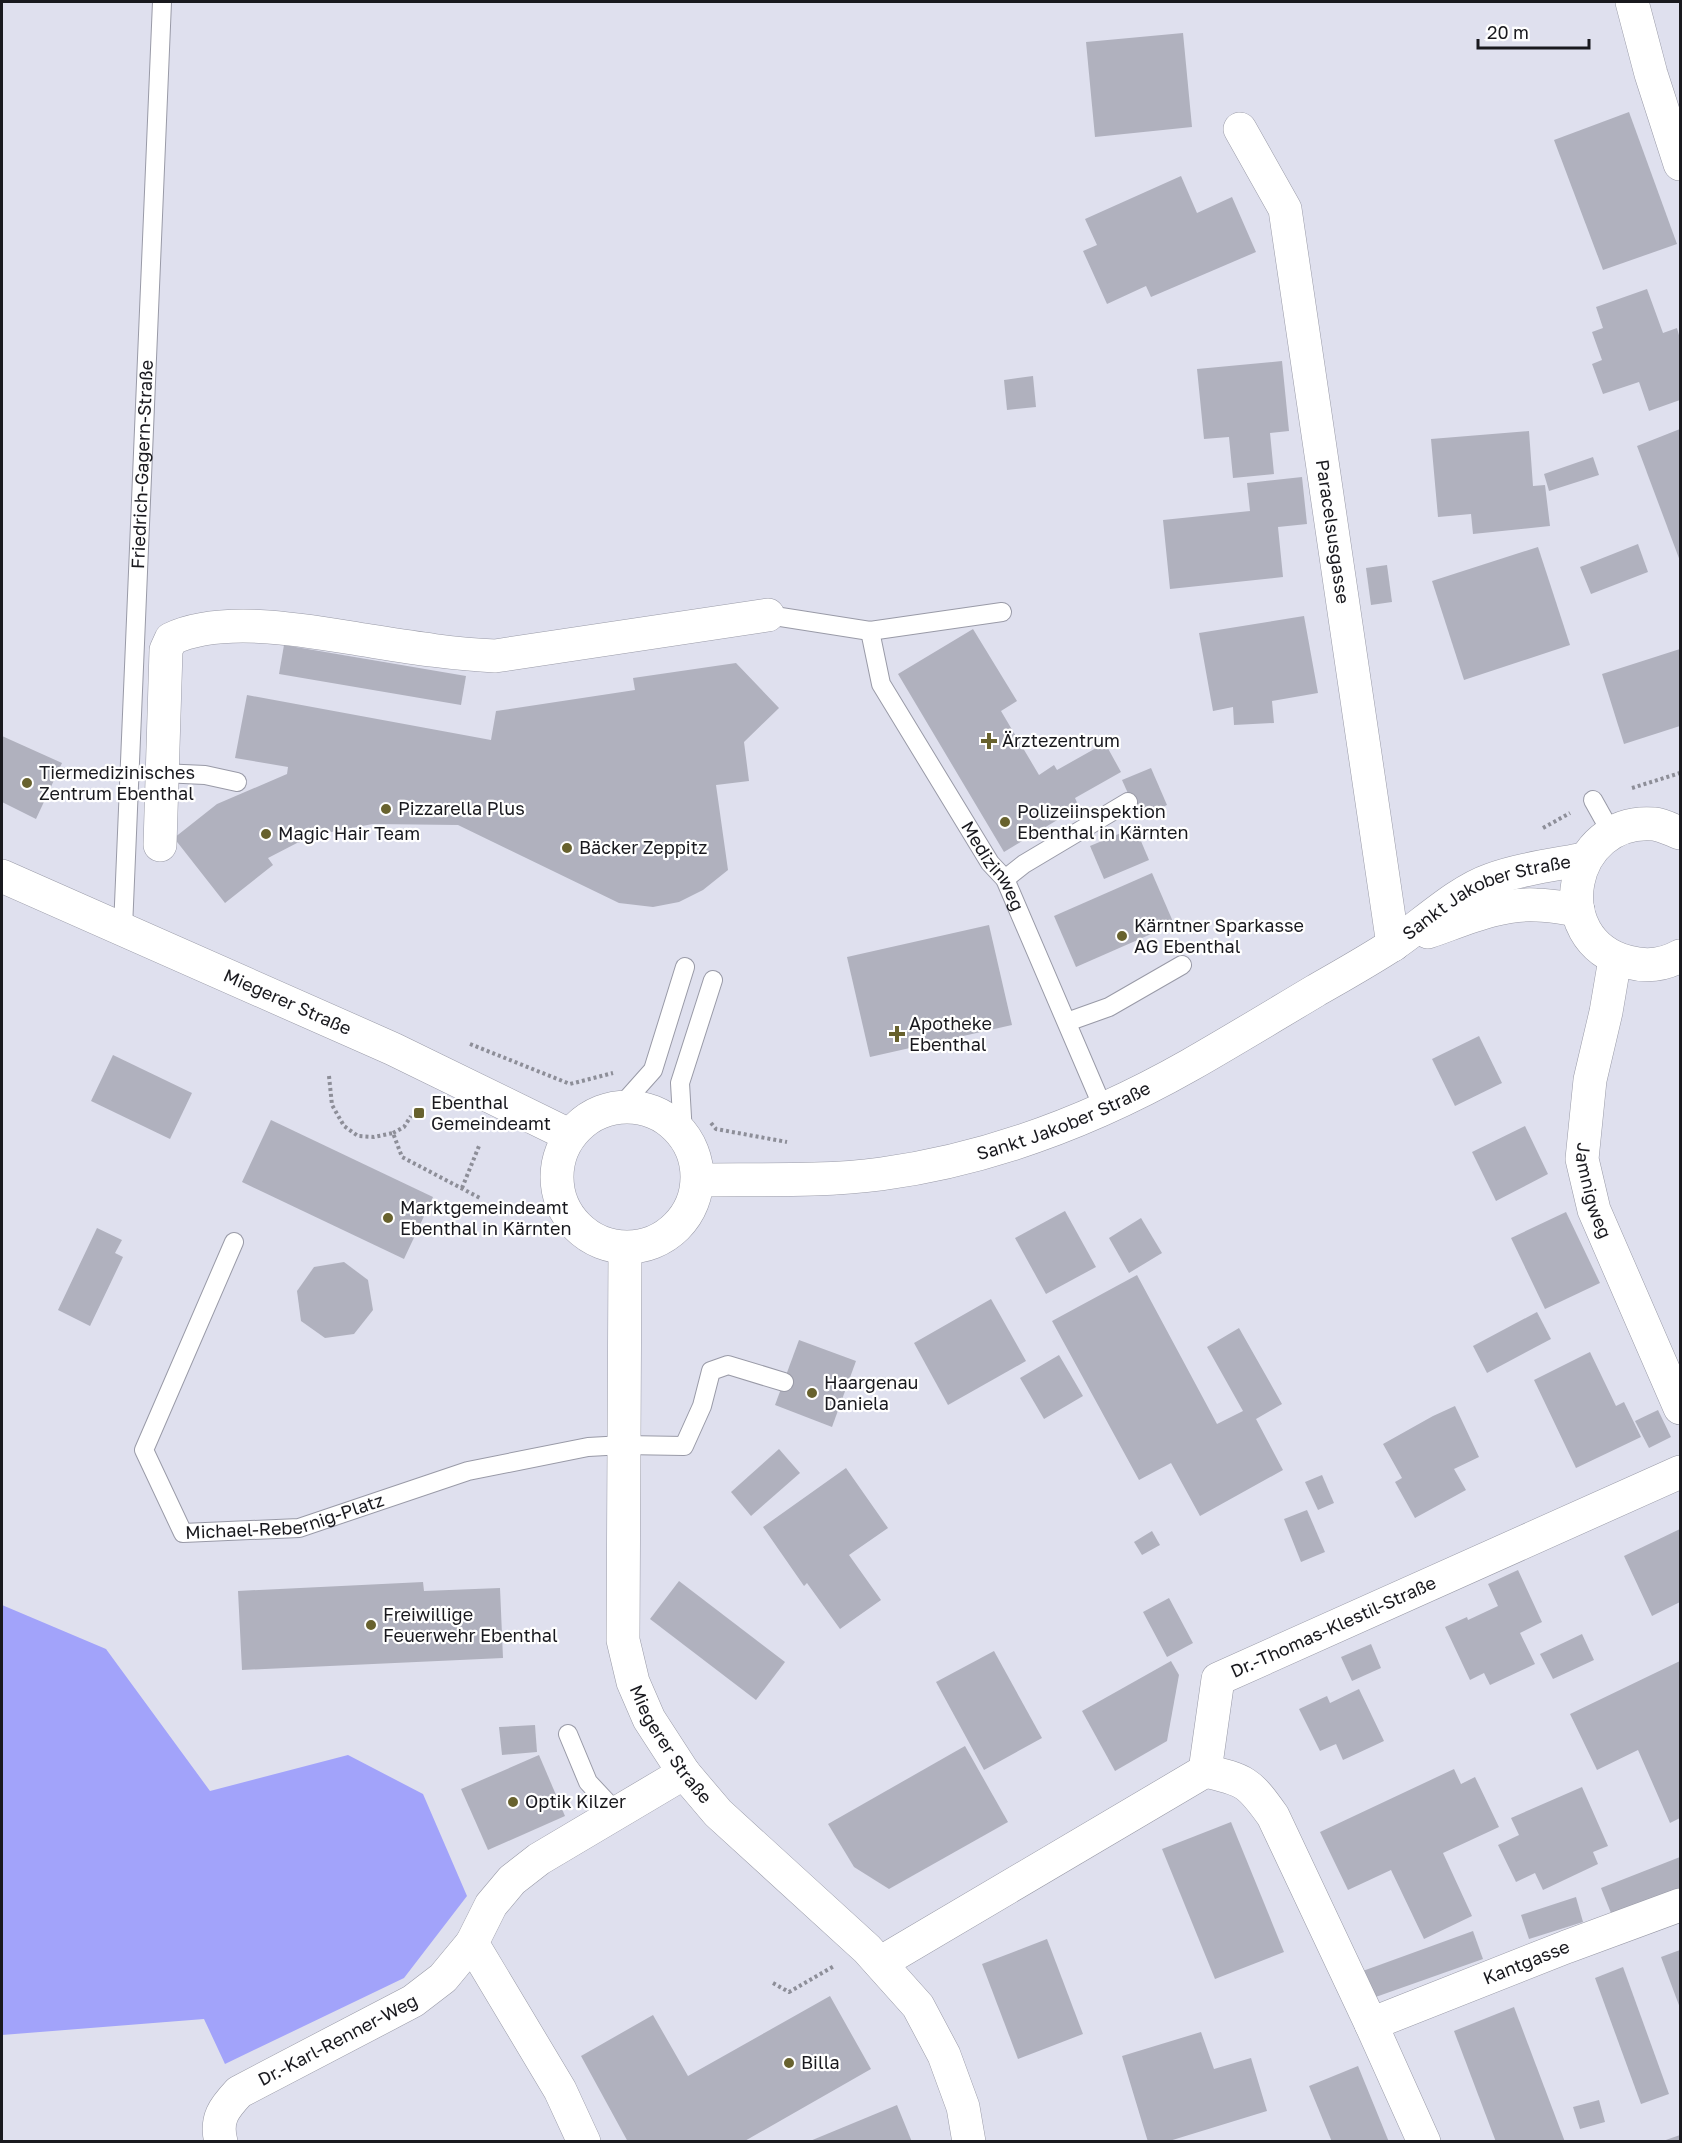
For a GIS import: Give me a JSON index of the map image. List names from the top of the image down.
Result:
{
  "streets": {
    "street": [
      "Paracelsusgasse",
      "Sankt Jakober Straße",
      "Miegerer Straße",
      "Jamnigweg",
      "Dr.-Thomas-Klestil-Straße",
      "Kantgasse",
      "Dr.-Karl-Renner-Weg"
    ],
    "lane": ["Friedrich-Gagern-Straße", "Medizinweg", "Michael-Rebernig-Platz"]
  },
  "crossings": [
    ["Friedrich-Gagern-Straße", "Miegerer Straße"],
    ["Paracelsusgasse", "Sankt Jakober Straße"],
    ["Medizinweg", "Sankt Jakober Straße"],
    ["Sankt Jakober Straße", "Miegerer Straße"],
    ["Sankt Jakober Straße", "Jamnigweg"],
    ["Miegerer Straße", "Michael-Rebernig-Platz"],
    ["Miegerer Straße", "Dr.-Karl-Renner-Weg"]
  ],
  "places": {
    "health": ["Ärztezentrum", "Apotheke Ebenthal"],
    "other": [
      "Tiermedizinisches Zentrum Ebenthal",
      "Pizzarella Plus",
      "Polizeiinspektion Ebenthal in Kärnten",
      "Magic Hair Team",
      "Bäcker Zeppitz",
      "Kärntner Sparkasse AG Ebenthal",
      "Marktgemeindeamt Ebenthal in Kärnten",
      "Haargenau Daniela",
      "Freiwillige Feuerwehr Ebenthal",
      "Optik Kilzer",
      "Billa"
    ],
    "transit": ["Ebenthal Gemeindeamt"]
  },
  "scale_bar": "20 m"
}
